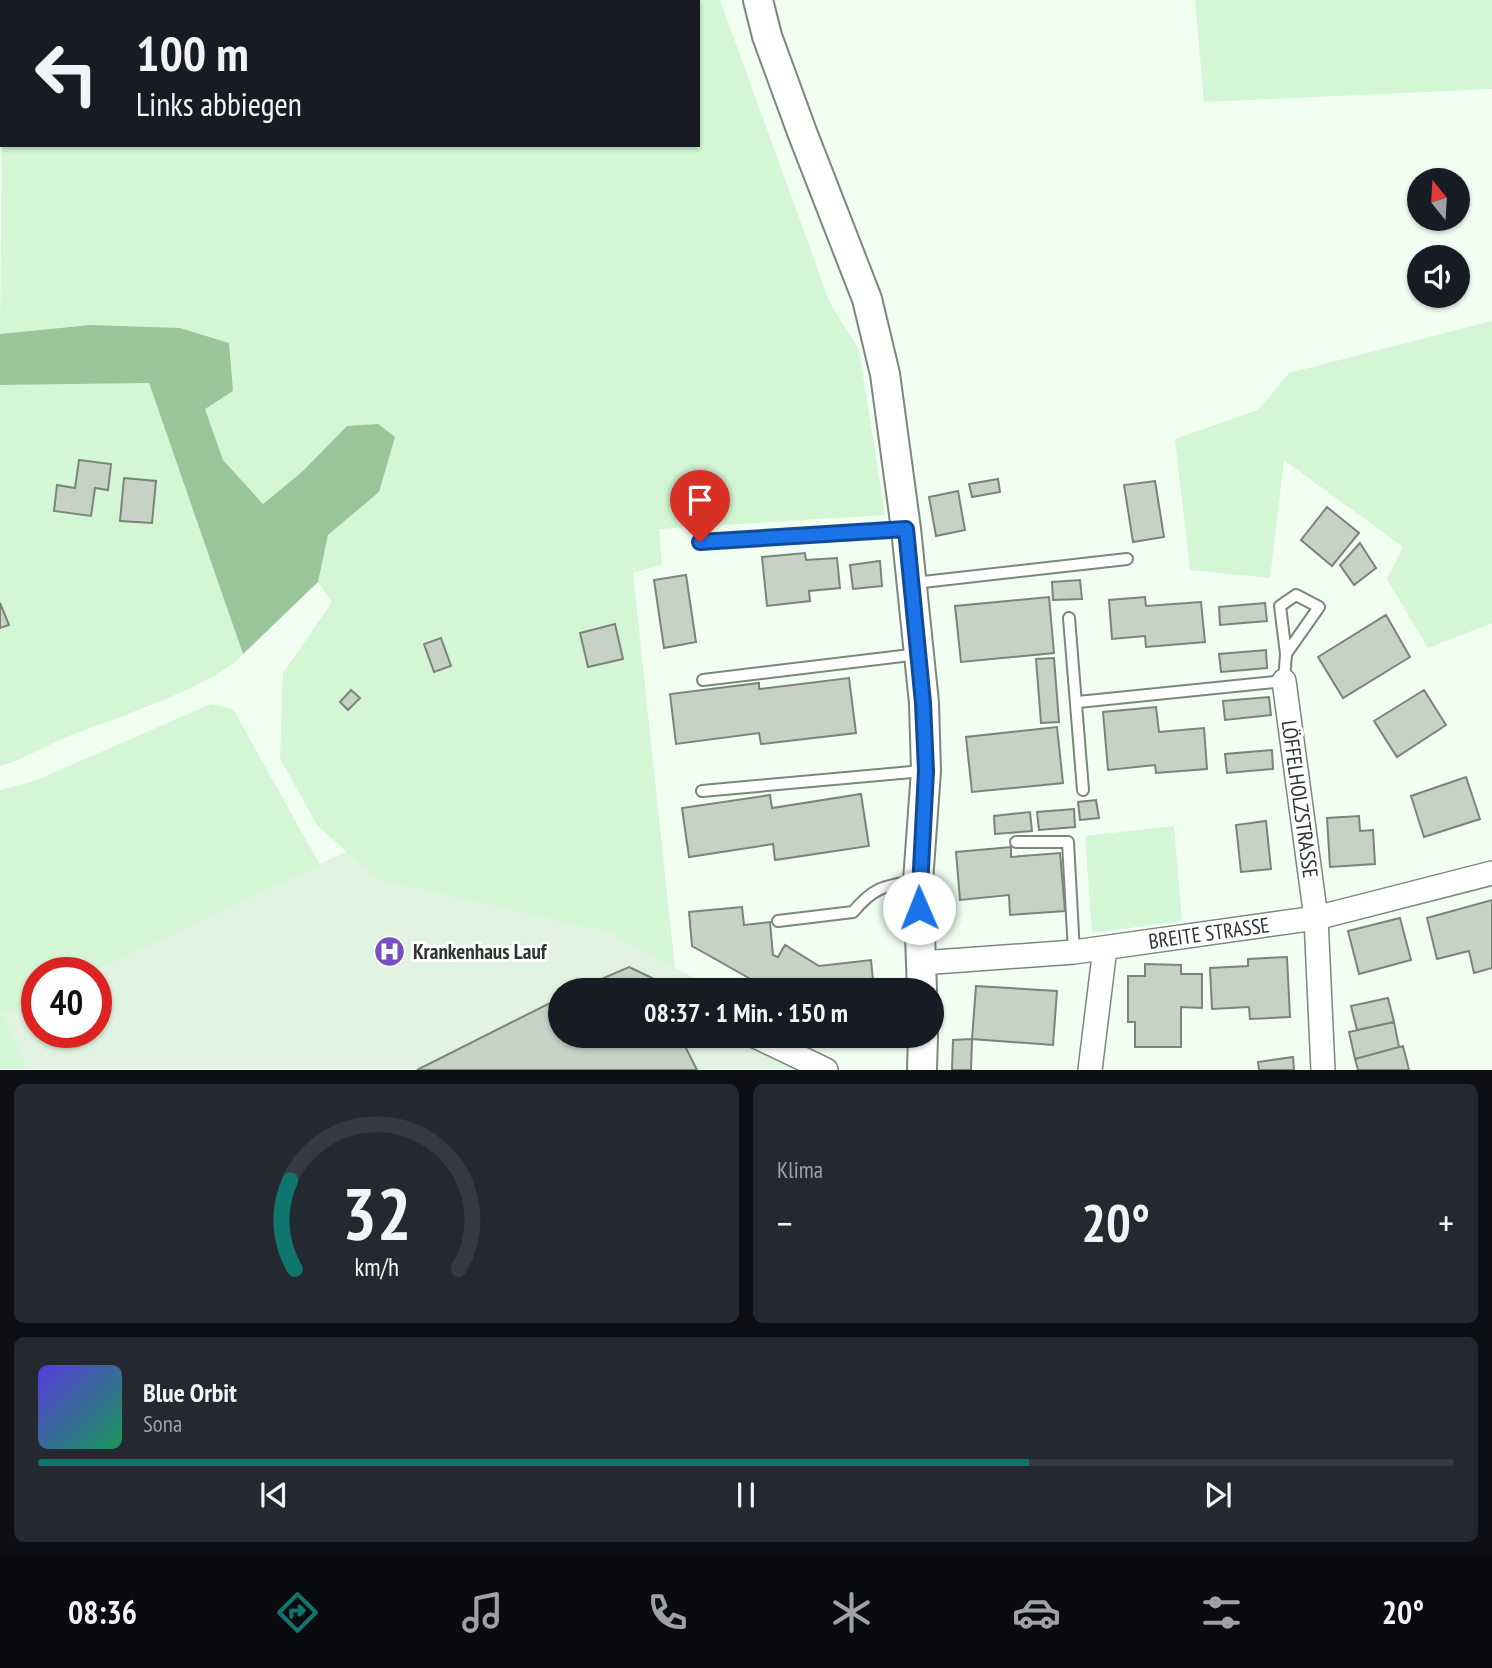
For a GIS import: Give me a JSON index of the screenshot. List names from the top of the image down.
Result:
{
  "streets": {
    "street": ["LÖFFELHOLZSTRASSE", "BREITE STRASSE"]
  },
  "crossings": [
    ["LÖFFELHOLZSTRASSE", "BREITE STRASSE"]
  ],
  "places": {
    "hospital": ["Krankenhaus Lauf"]
  },
  "north": "top",
  "page": {
    "turn": ["100 m", "Links abbiegen"],
    "limit": "40",
    "trip": "08:37 · 1 Min. · 150 m",
    "tile": "Klima",
    "heat": ["−", "20°", "+"],
    "song": ["Blue Orbit", "Sona"],
    "tabs": ["08:36", "20°"],
    "gauge": ["32", "km/h"]
  }
}
